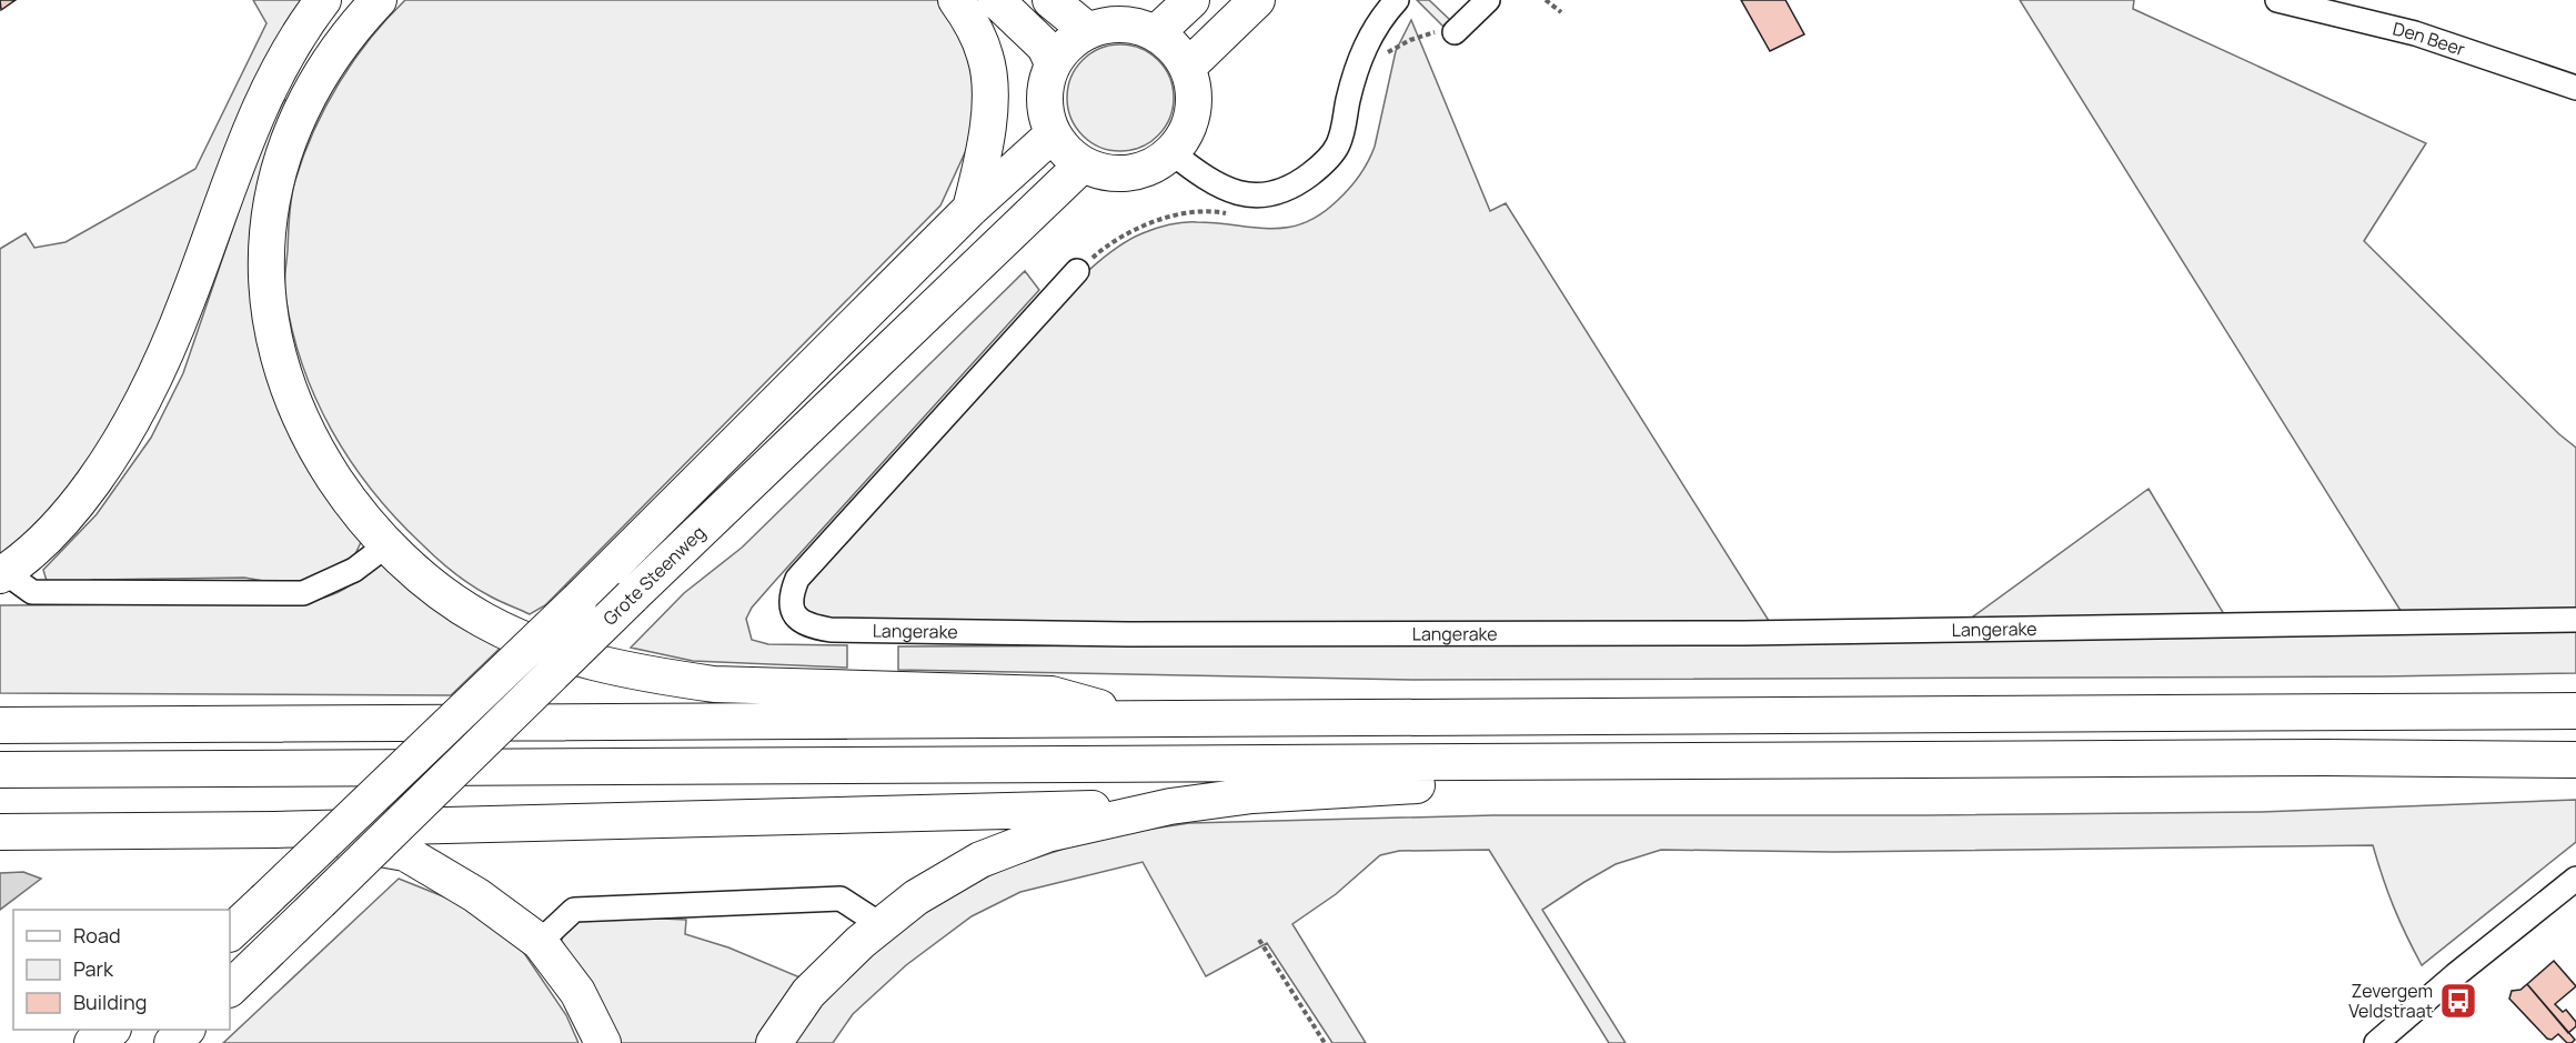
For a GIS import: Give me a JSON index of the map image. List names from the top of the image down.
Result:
{
  "streets": {
    "highway": ["Grote Steenweg"],
    "street": ["Den Beer", "Langerake"]
  },
  "places": {
    "bus stop": ["Zevergem Veldstraat"]
  },
  "legend": ["Road", "Park", "Building"]
}
